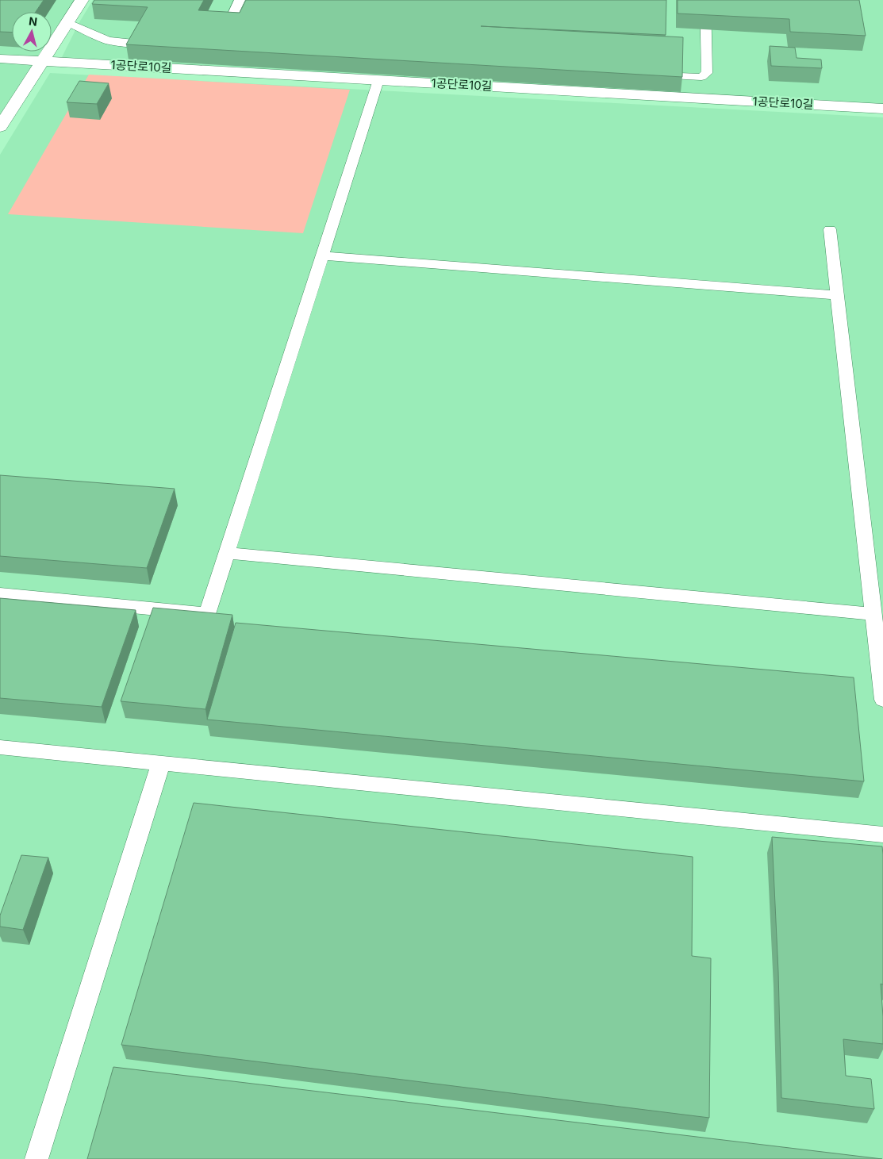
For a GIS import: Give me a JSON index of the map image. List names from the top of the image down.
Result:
{
  "streets": {
    "street": ["1공단로10길"]
  },
  "north": "top"
}
